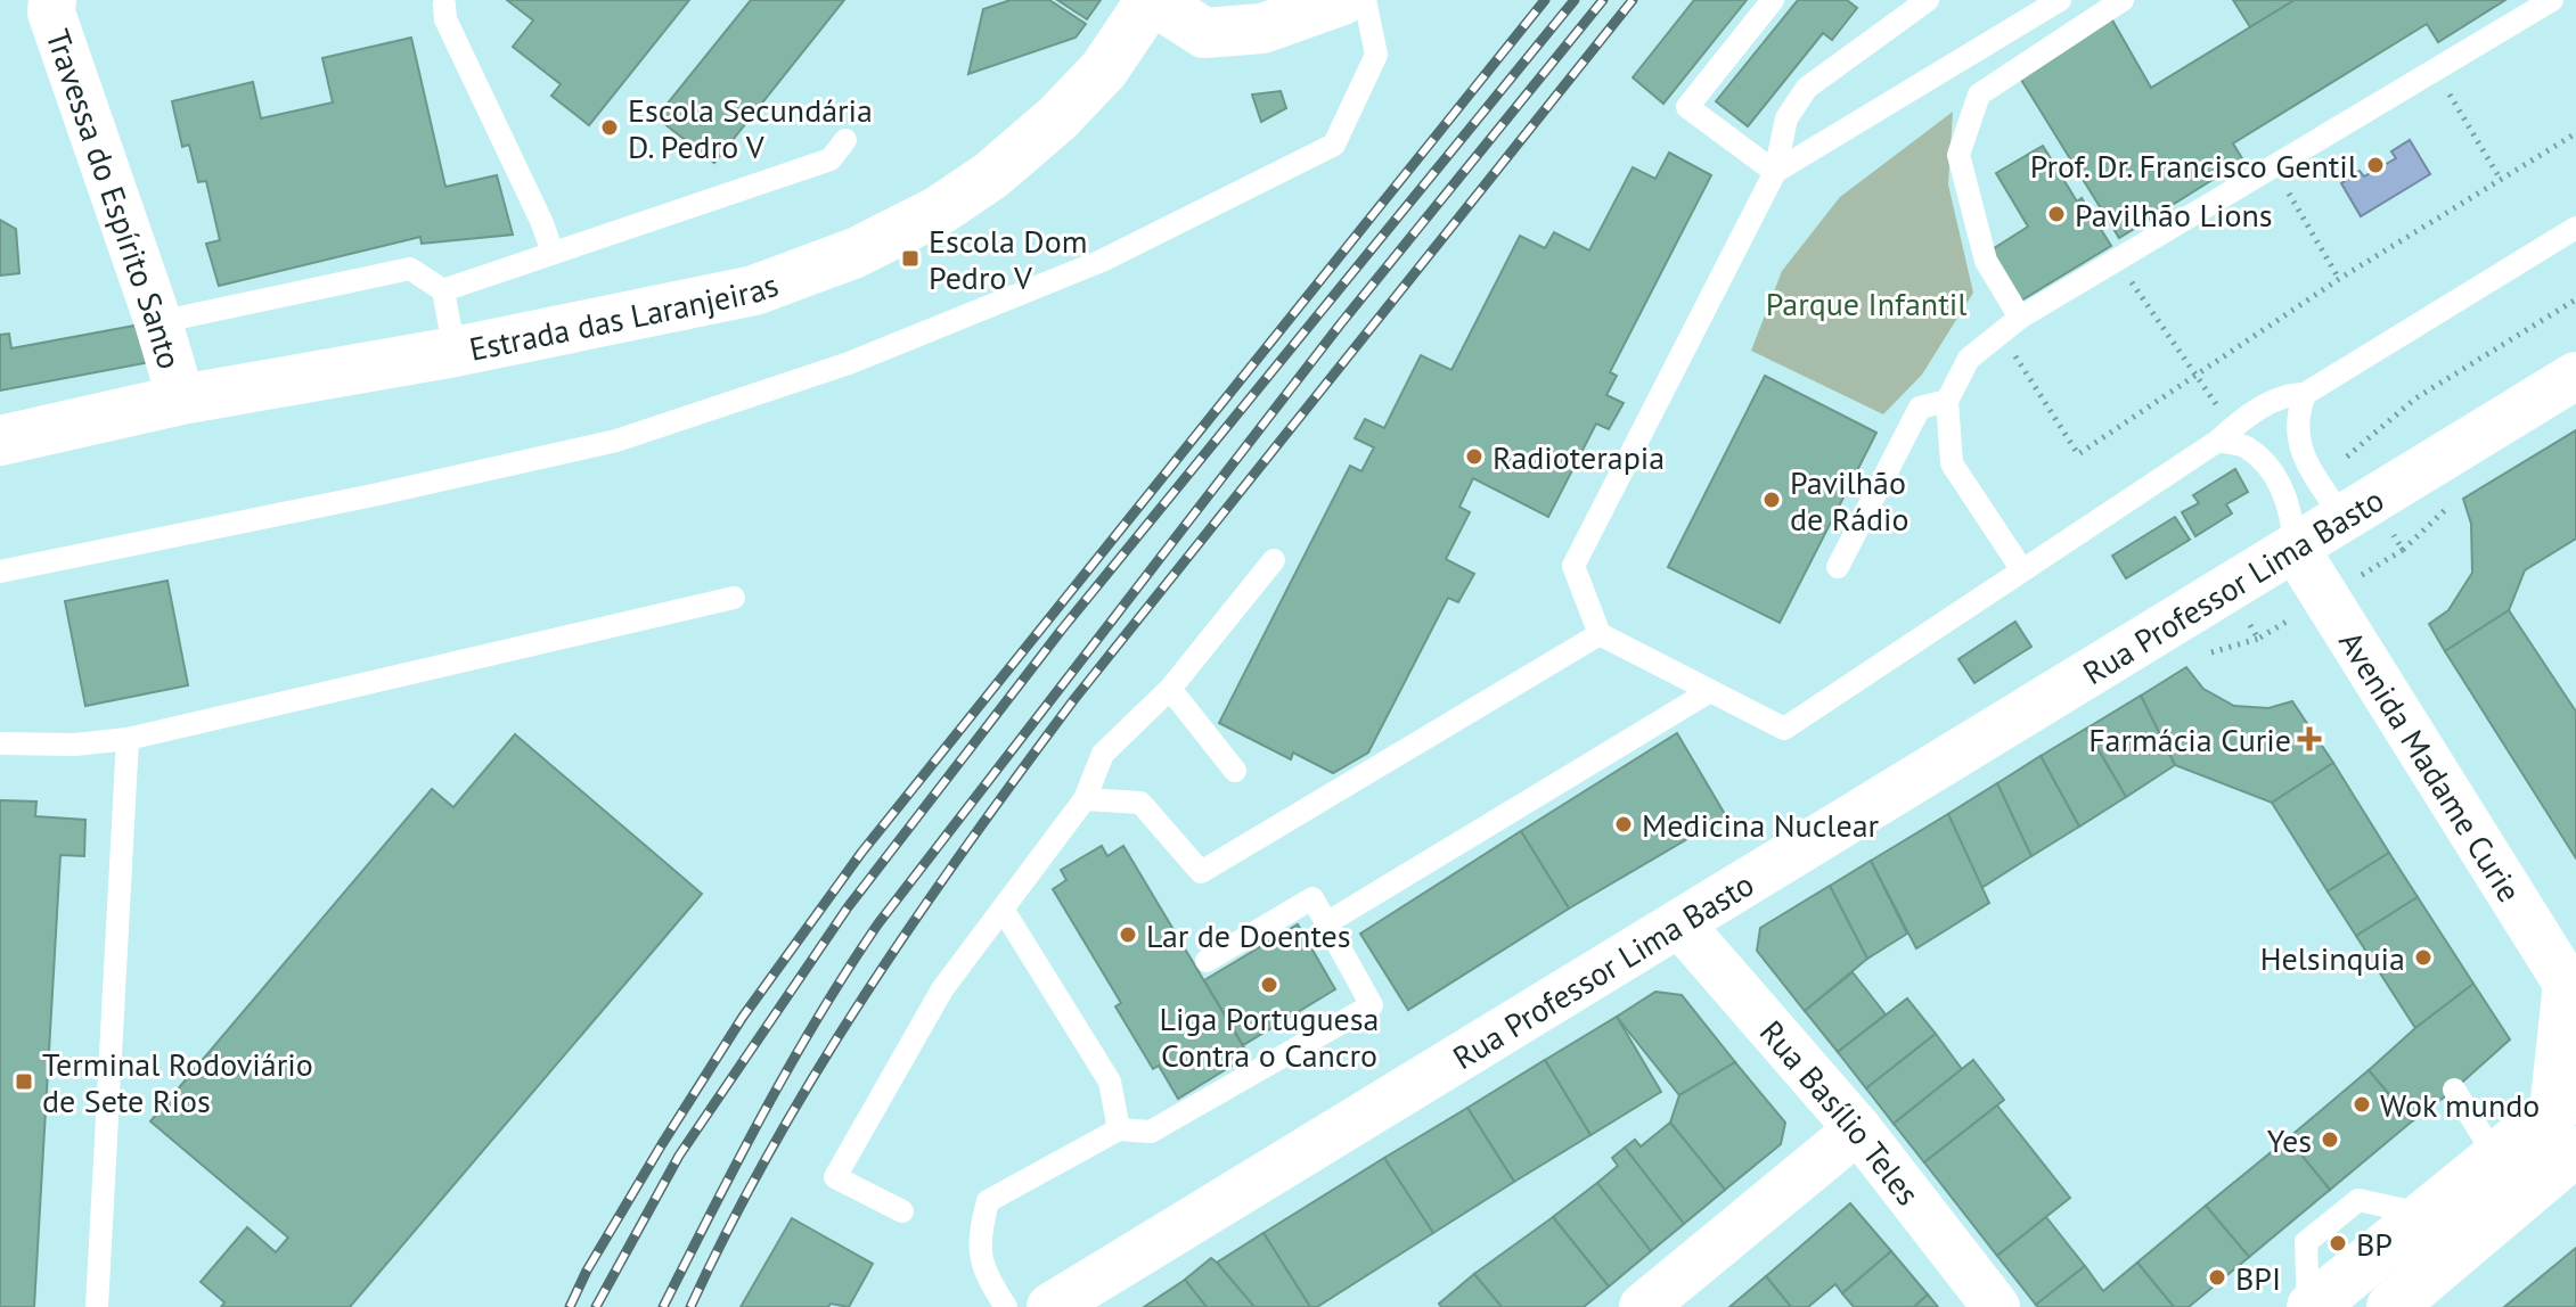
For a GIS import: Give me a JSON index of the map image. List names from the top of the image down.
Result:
{
  "streets": {
    "main road": ["Estrada das Laranjeiras"],
    "street": [
      "Travessa do Espírito Santo",
      "Rua Professor Lima Basto",
      "Avenida Madame Curie",
      "Rua Basílio Teles"
    ]
  },
  "crossings": [
    ["Travessa do Espírito Santo", "Estrada das Laranjeiras"],
    ["Rua Professor Lima Basto", "Avenida Madame Curie"],
    ["Rua Professor Lima Basto", "Rua Basílio Teles"]
  ],
  "parks": ["Parque Infantil"],
  "places": {
    "other": [
      "Escola Secundária D. Pedro V",
      "Prof. Dr. Francisco Gentil",
      "Pavilhão Lions",
      "Radioterapia",
      "Pavilhão de Rádio",
      "Medicina Nuclear",
      "Lar de Doentes",
      "Helsinquia",
      "Liga Portuguesa Contra o Cancro",
      "Wok mundo",
      "Yes",
      "BP",
      "BPI"
    ],
    "transit": ["Escola Dom Pedro V", "Terminal Rodoviário de Sete Rios"],
    "health": ["Farmácia Curie"]
  }
}
